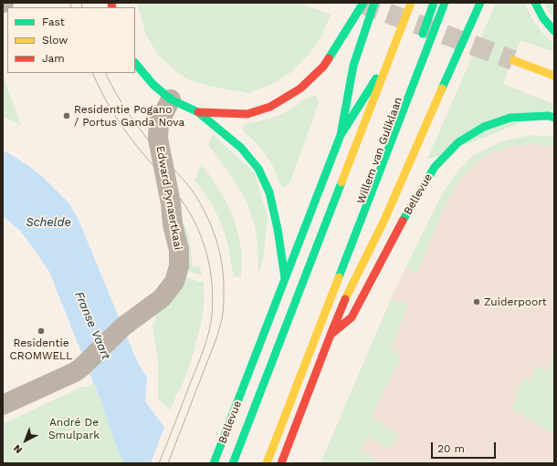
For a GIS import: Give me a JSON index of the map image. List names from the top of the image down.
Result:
{
  "streets": {
    "main road": ["Willem van Guliklaan", "Bellevue"],
    "street": ["Edward Pynaertkaai"]
  },
  "crossings": [
    ["Willem van Guliklaan", "Bellevue"]
  ],
  "water": ["Schelde", "Franse Vaart"],
  "parks": ["André De Smulpark"],
  "places": ["Residentie Pogano / Portus Ganda Nova", "Zuiderpoort", "Residentie CROMWELL"],
  "legend": ["Fast", "Slow", "Jam"],
  "scale_bar": "20 m",
  "north": "bottom left"
}
